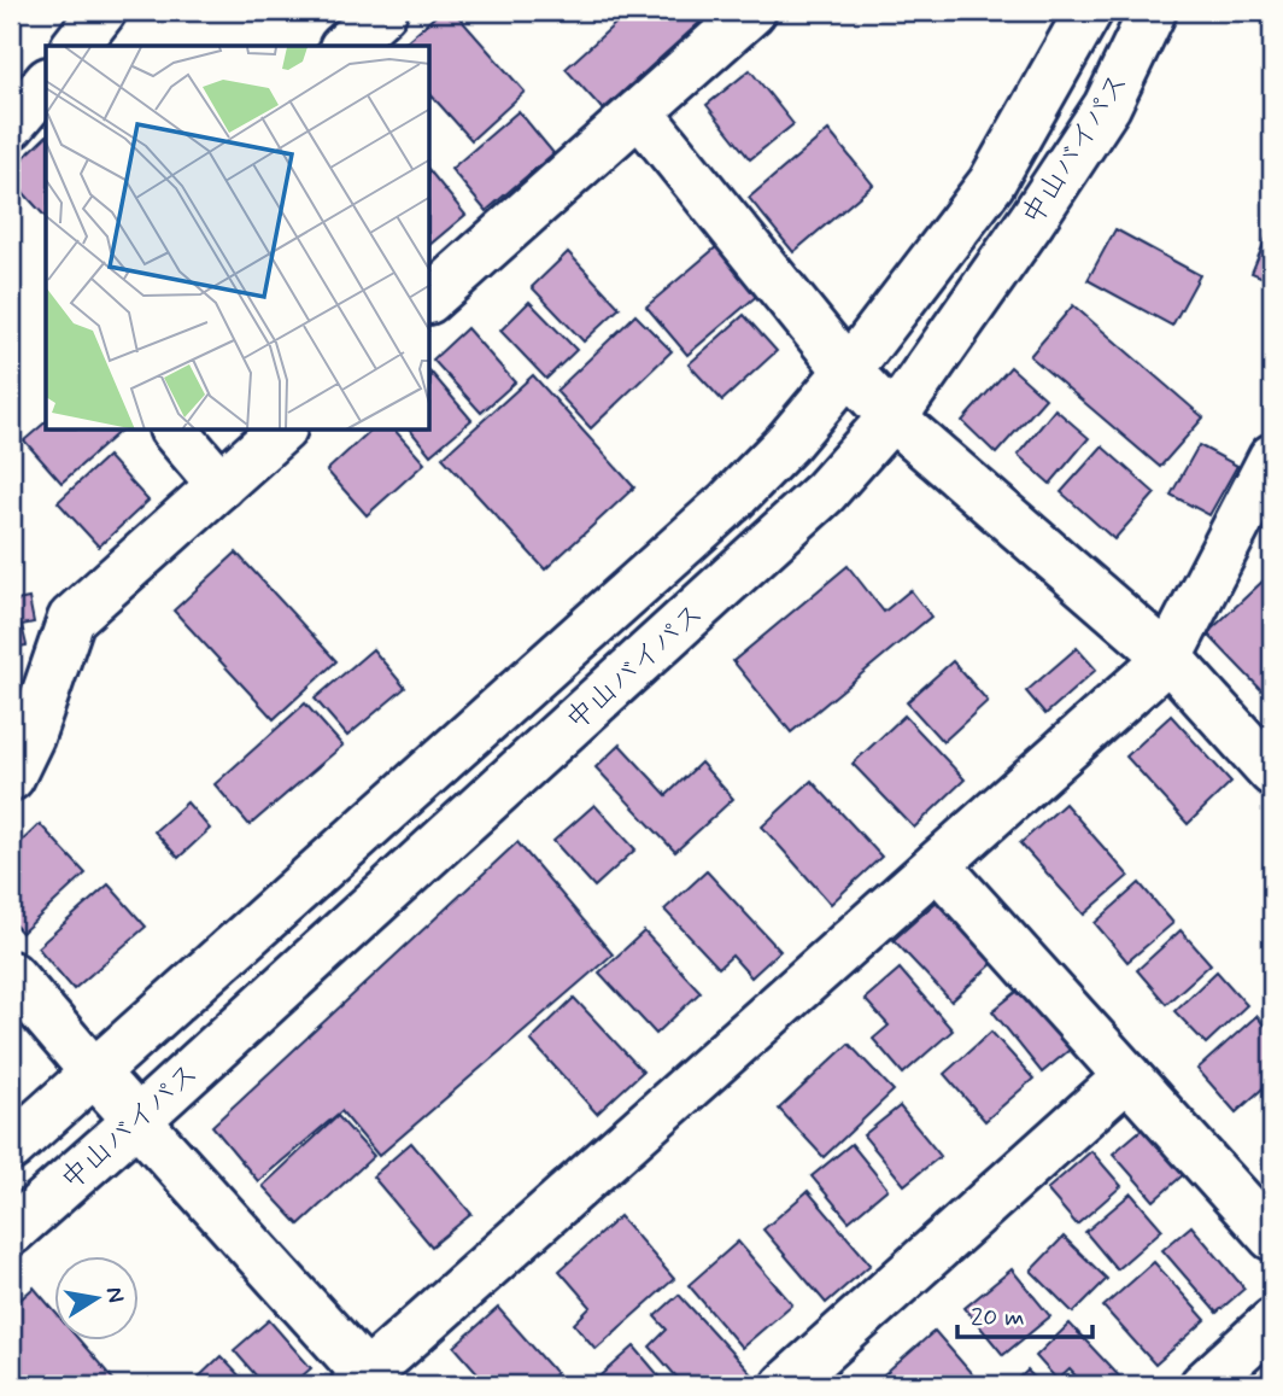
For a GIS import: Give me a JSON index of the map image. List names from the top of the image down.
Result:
{
  "streets": {
    "street": ["中山バイパス"]
  },
  "scale_bar": "20 m",
  "north": "right"
}
